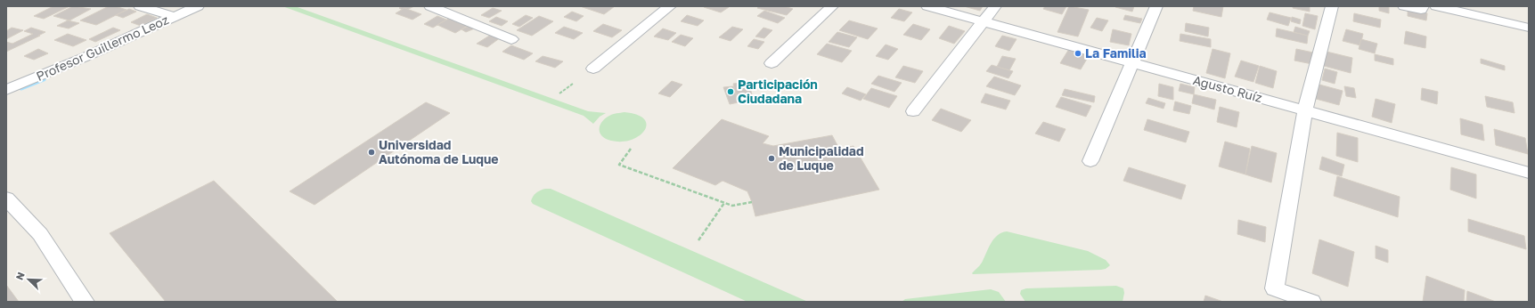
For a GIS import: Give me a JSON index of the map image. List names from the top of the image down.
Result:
{
  "streets": {
    "street": ["Profesor Guillermo Leoz", "Agusto Ruíz"]
  },
  "places": [
    "La Familia",
    "Participación Ciudadana",
    "Universidad Autónoma de Luque",
    "Municipalidad de Luque"
  ],
  "north": "top left"
}
